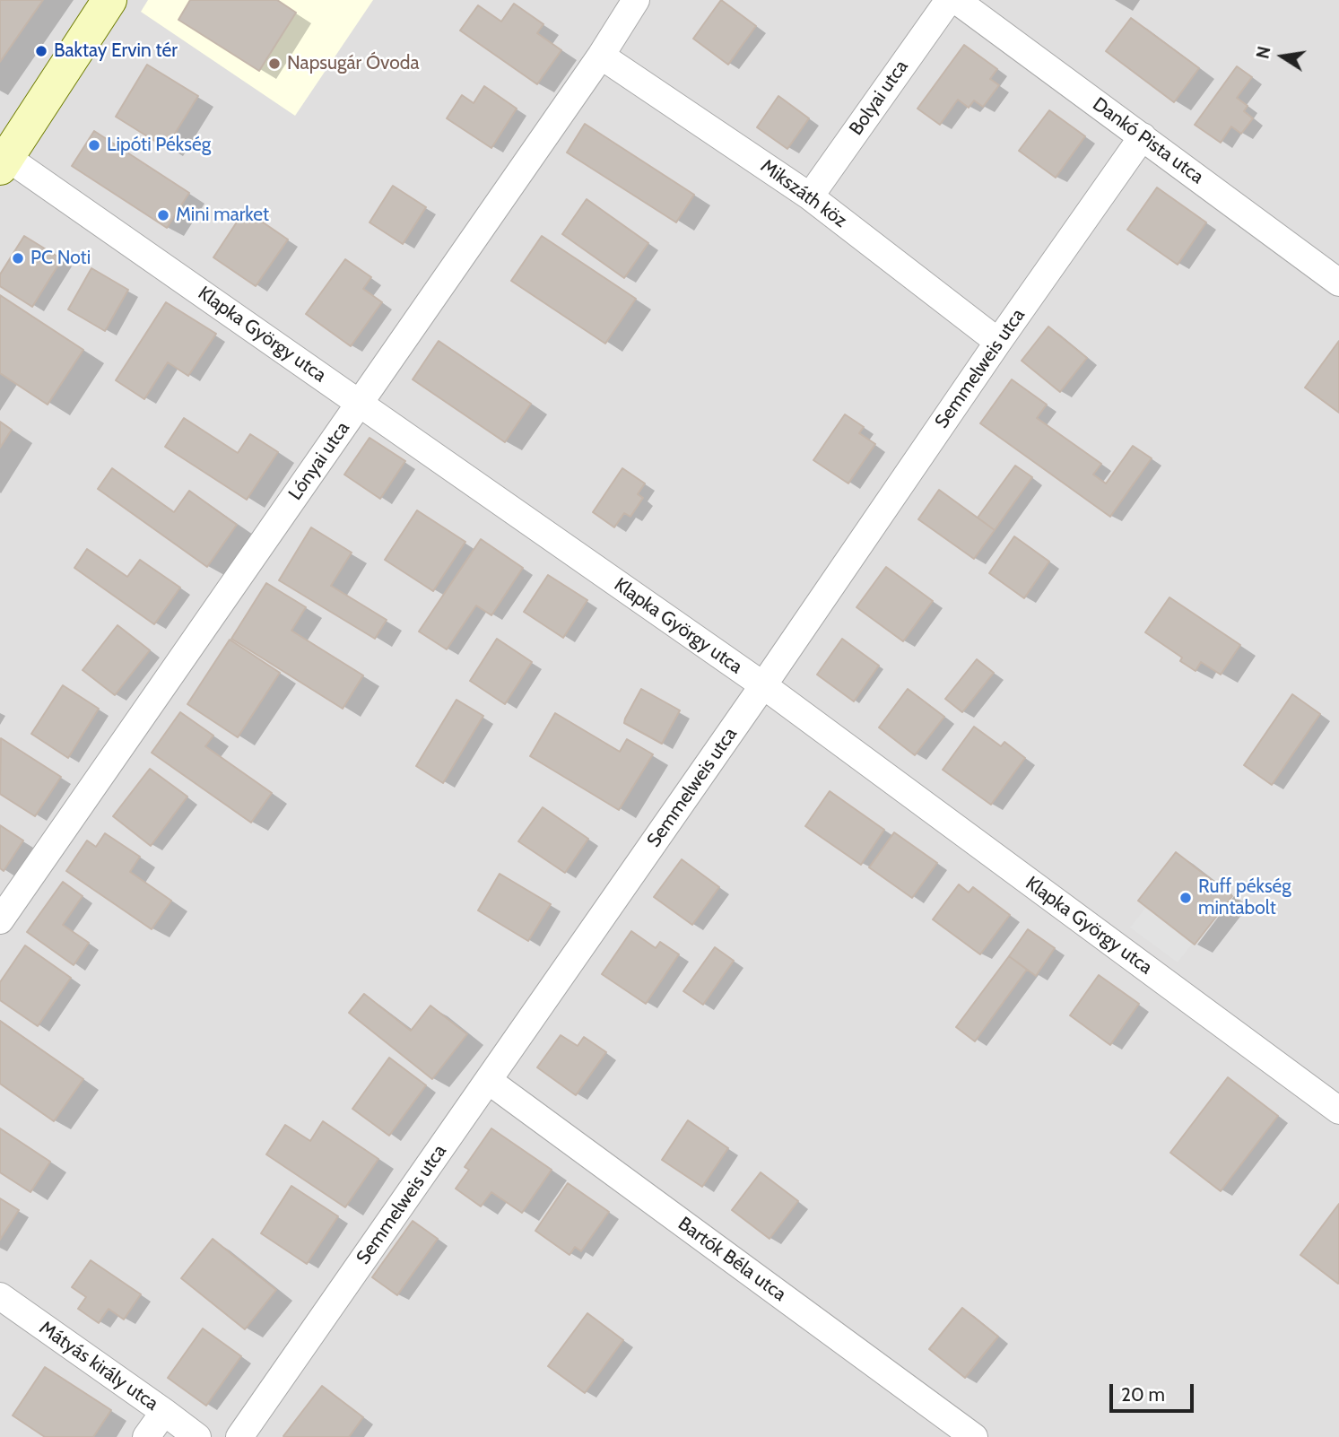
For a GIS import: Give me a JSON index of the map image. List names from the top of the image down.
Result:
{
  "streets": {
    "street": [
      "Bolyai utca",
      "Dankó Pista utca",
      "Mikszáth köz",
      "Klapka György utca",
      "Semmelweis utca",
      "Lónyai utca",
      "Bartók Béla utca",
      "Mátyás király utca"
    ]
  },
  "crossings": [
    ["Bolyai utca", "Mikszáth köz"],
    ["Dankó Pista utca", "Semmelweis utca"],
    ["Mikszáth köz", "Semmelweis utca"],
    ["Mikszáth köz", "Lónyai utca"],
    ["Klapka György utca", "Semmelweis utca"],
    ["Klapka György utca", "Lónyai utca"],
    ["Semmelweis utca", "Bartók Béla utca"]
  ],
  "places": [
    "Baktay Ervin tér",
    "Napsugár Óvoda",
    "Lipóti Pékség",
    "Mini market",
    "PC Noti",
    "Ruff pékség mintabolt"
  ],
  "scale_bar": "20 m",
  "north": "left"
}
